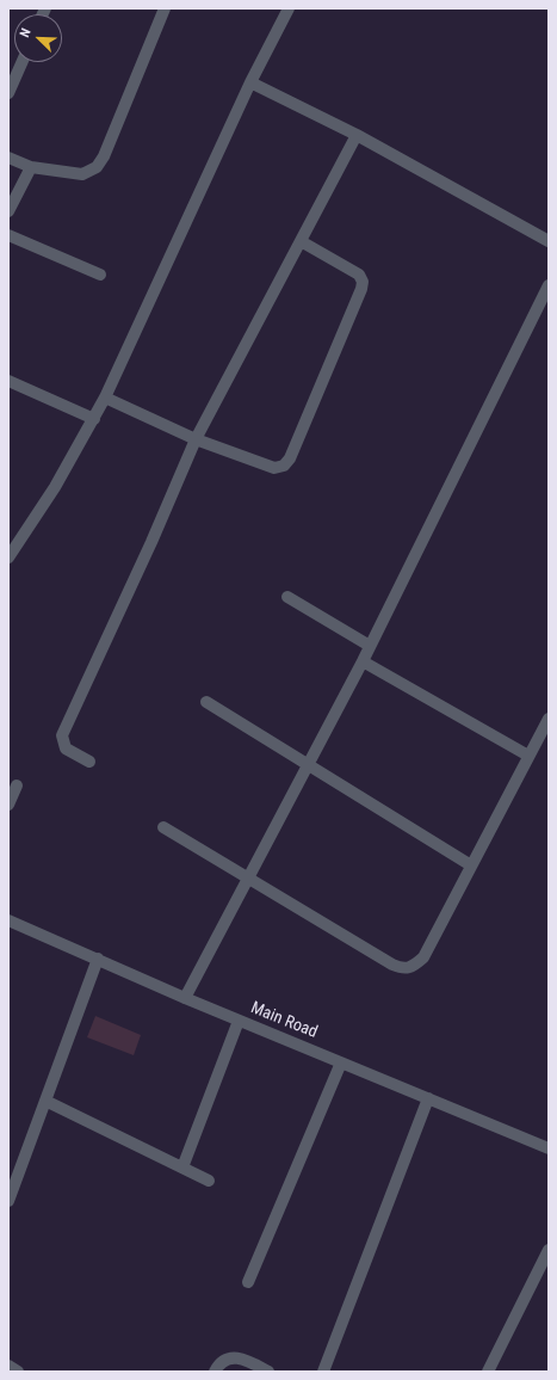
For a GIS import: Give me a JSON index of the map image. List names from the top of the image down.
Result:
{
  "streets": {
    "street": ["Main Road"]
  },
  "north": "top left"
}
